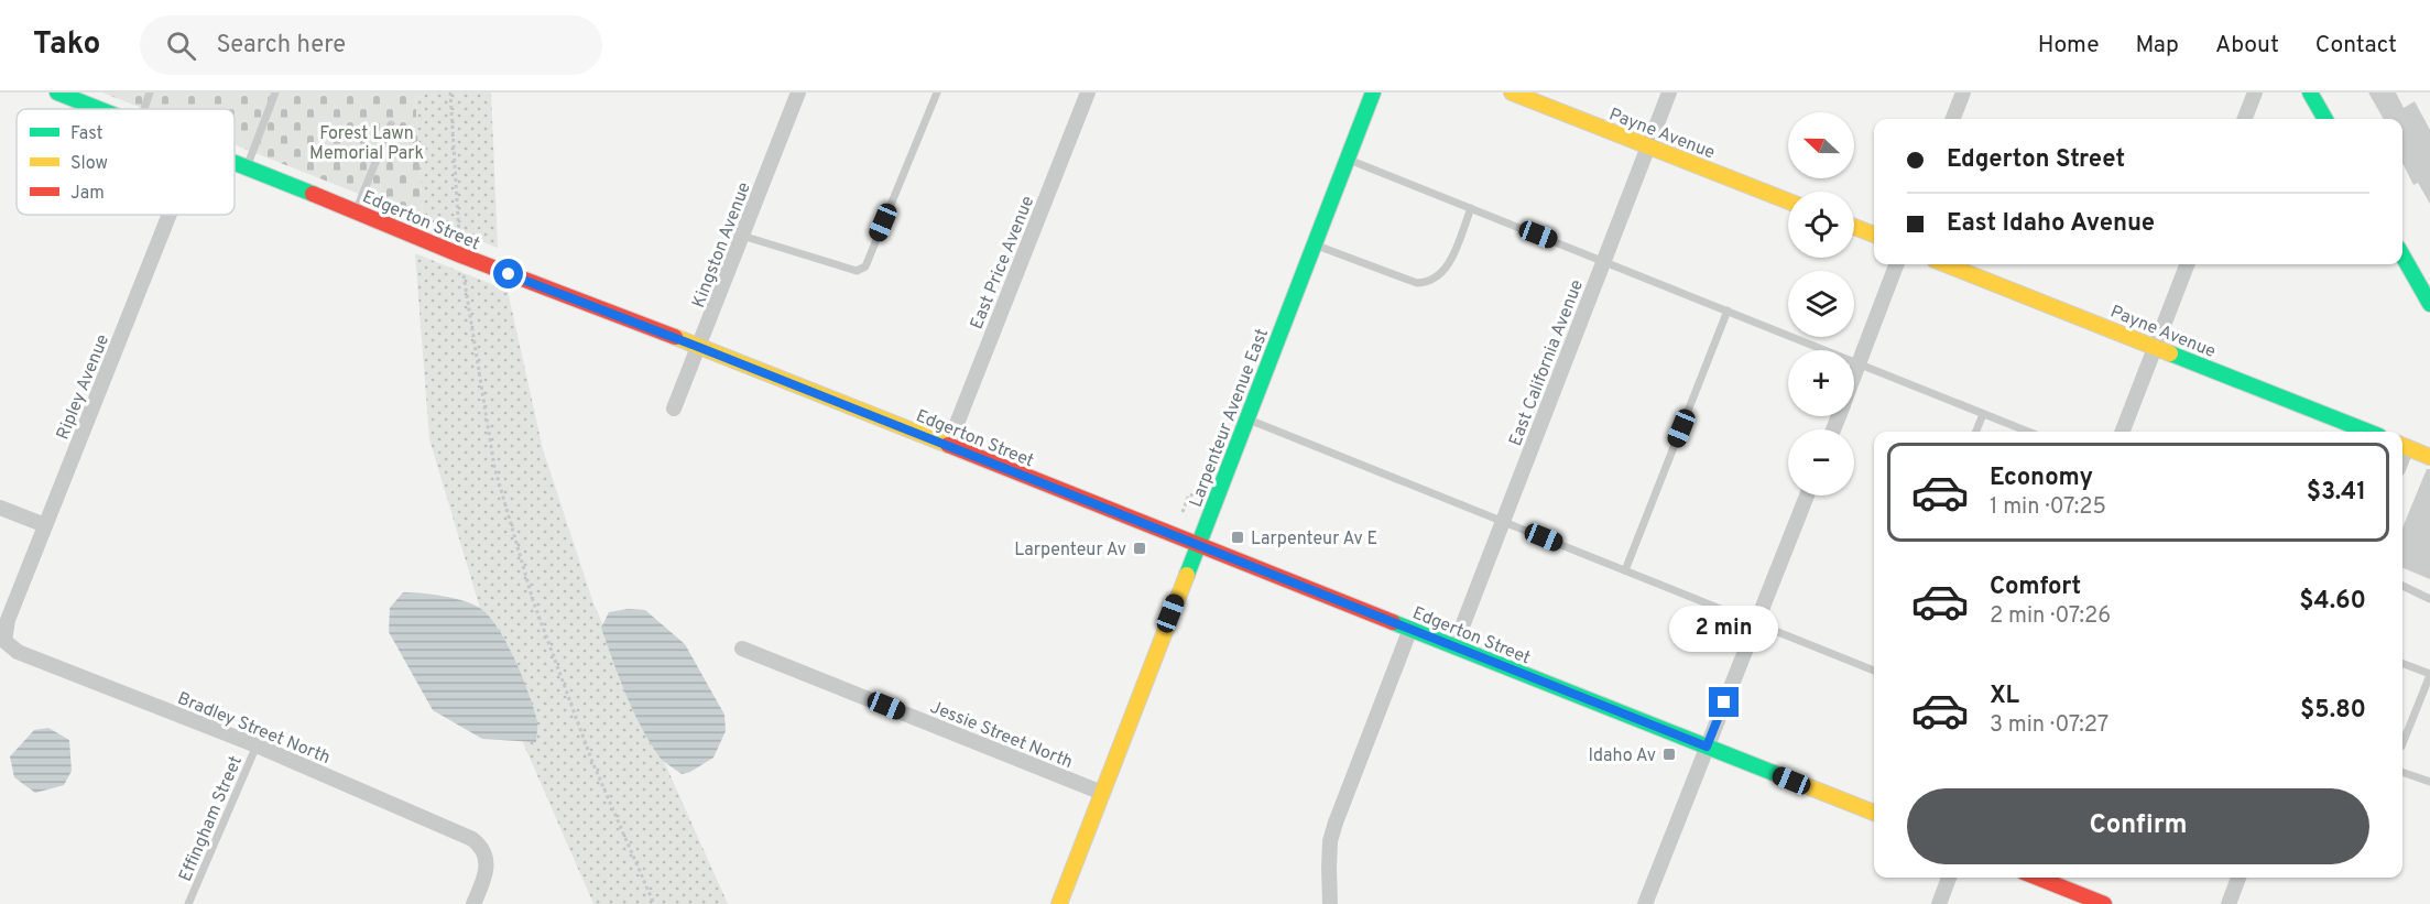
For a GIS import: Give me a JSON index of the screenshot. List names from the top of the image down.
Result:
{
  "streets": {
    "street": [
      "Payne Avenue",
      "Edgerton Street",
      "Kingston Avenue",
      "East Price Avenue",
      "East California Avenue",
      "Ripley Avenue",
      "Larpenteur Avenue East",
      "Bradley Street North",
      "Jessie Street North"
    ],
    "lane": ["Effingham Street"]
  },
  "crossings": [
    ["Payne Avenue", "East California Avenue"],
    ["Edgerton Street", "Kingston Avenue"],
    ["Edgerton Street", "East Price Avenue"],
    ["Edgerton Street", "East California Avenue"],
    ["Edgerton Street", "Larpenteur Avenue East"],
    ["Ripley Avenue", "Bradley Street North"],
    ["Larpenteur Avenue East", "Jessie Street North"],
    ["Bradley Street North", "Effingham Street"]
  ],
  "parks": ["Forest Lawn Memorial Park"],
  "places": {
    "transit": ["Larpenteur Av E", "Larpenteur Av", "Idaho Av"]
  },
  "legend": ["Fast", "Slow", "Jam"],
  "north": "left",
  "page": {
    "header": "Tako",
    "search": "Search here",
    "nav": [
      "Home",
      "Map",
      "About",
      "Contact"
    ],
    "map_buttons": ["+", "−"],
    "banner": ["Edgerton Street", "East Idaho Avenue"],
    "list": [
      {
        "name": "Economy",
        "note": "1 min · 07:25",
        "value": "$3.41"
      },
      {
        "name": "Comfort",
        "note": "2 min · 07:26",
        "value": "$4.60"
      },
      {
        "name": "XL",
        "note": "3 min · 07:27",
        "value": "$5.80"
      }
    ],
    "bubble": "2 min",
    "buttons": "Confirm"
  }
}
